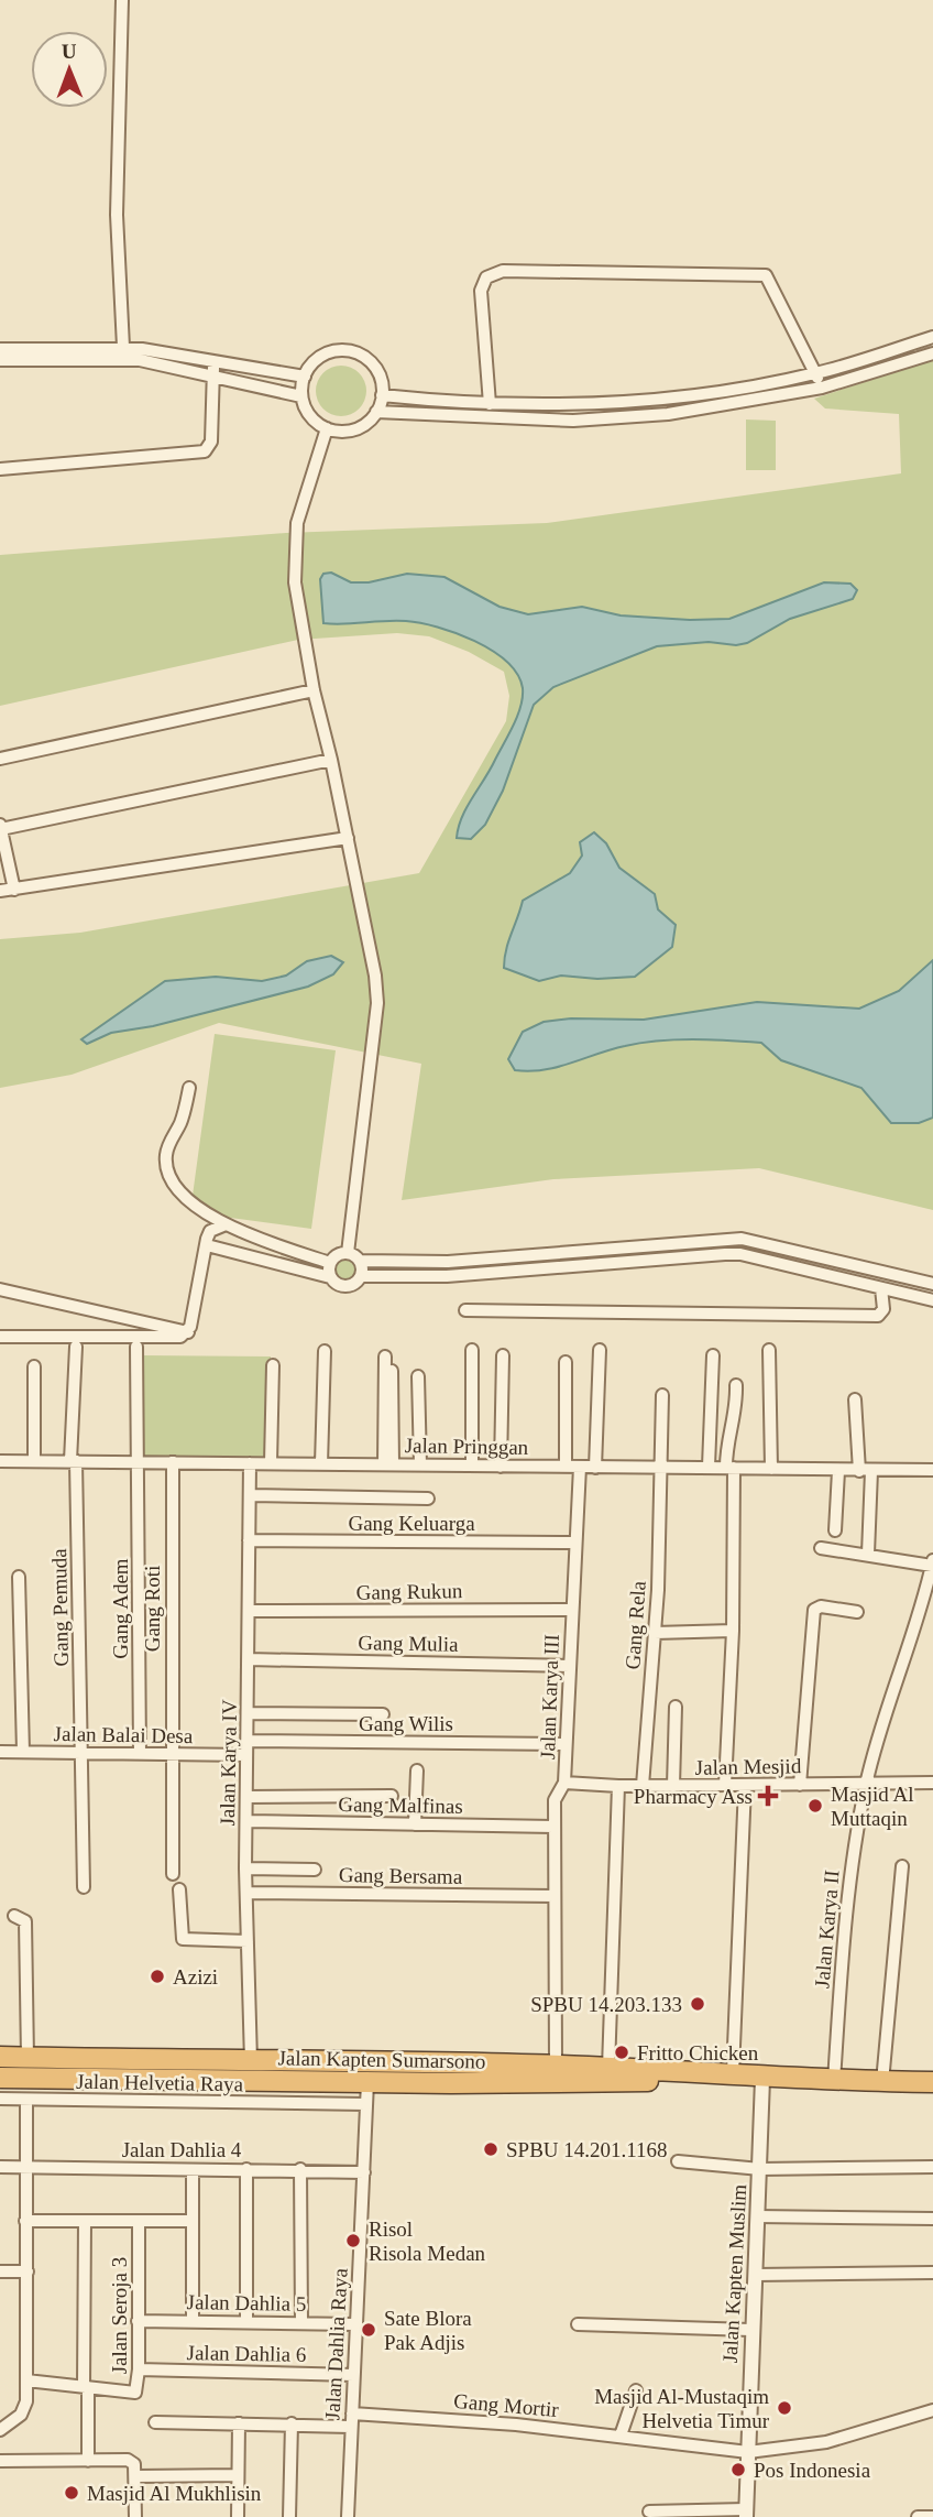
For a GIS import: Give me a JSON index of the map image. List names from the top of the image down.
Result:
{
  "streets": {
    "highway": ["Jalan Kapten Sumarsono"],
    "street": [
      "Jalan Pringgan",
      "Gang Keluarga",
      "Gang Rukun",
      "Gang Pemuda",
      "Gang Adem",
      "Gang Roti",
      "Gang Rela",
      "Gang Mulia",
      "Jalan Karya III",
      "Gang Wilis",
      "Jalan Balai Desa",
      "Jalan Karya IV",
      "Jalan Mesjid",
      "Gang Malfinas",
      "Gang Bersama",
      "Jalan Karya II",
      "Jalan Helvetia Raya",
      "Jalan Dahlia 4",
      "Jalan Kapten Muslim",
      "Jalan Dahlia 5",
      "Jalan Seroja 3",
      "Jalan Dahlia Raya",
      "Jalan Dahlia 6",
      "Gang Mortir"
    ]
  },
  "crossings": [
    ["Jalan Pringgan", "Gang Pemuda"],
    ["Jalan Pringgan", "Gang Adem"],
    ["Jalan Pringgan", "Gang Roti"],
    ["Jalan Pringgan", "Gang Rela"],
    ["Jalan Pringgan", "Jalan Karya III"],
    ["Jalan Pringgan", "Jalan Karya IV"],
    ["Gang Keluarga", "Jalan Karya III"],
    ["Gang Keluarga", "Jalan Karya IV"],
    ["Gang Rukun", "Jalan Karya III"],
    ["Gang Rukun", "Jalan Karya IV"],
    ["Gang Pemuda", "Jalan Balai Desa"],
    ["Gang Adem", "Jalan Balai Desa"],
    ["Gang Roti", "Jalan Balai Desa"],
    ["Gang Rela", "Jalan Mesjid"],
    ["Gang Mulia", "Jalan Karya III"],
    ["Gang Mulia", "Jalan Karya IV"],
    ["Jalan Karya III", "Gang Wilis"],
    ["Jalan Karya III", "Jalan Mesjid"],
    ["Jalan Karya III", "Gang Malfinas"],
    ["Jalan Karya III", "Gang Bersama"],
    ["Jalan Karya III", "Jalan Kapten Sumarsono"],
    ["Gang Wilis", "Jalan Karya IV"],
    ["Jalan Balai Desa", "Jalan Karya IV"],
    ["Jalan Karya IV", "Gang Malfinas"],
    ["Jalan Karya IV", "Gang Bersama"],
    ["Jalan Karya IV", "Jalan Kapten Sumarsono"],
    ["Jalan Mesjid", "Jalan Karya II"],
    ["Jalan Karya II", "Jalan Kapten Sumarsono"],
    ["Jalan Kapten Sumarsono", "Jalan Kapten Muslim"],
    ["Jalan Kapten Sumarsono", "Jalan Dahlia Raya"],
    ["Jalan Helvetia Raya", "Jalan Dahlia Raya"],
    ["Jalan Dahlia 4", "Jalan Dahlia Raya"],
    ["Jalan Kapten Muslim", "Gang Mortir"],
    ["Jalan Dahlia 5", "Jalan Seroja 3"],
    ["Jalan Dahlia 5", "Jalan Dahlia Raya"],
    ["Jalan Seroja 3", "Jalan Dahlia 6"],
    ["Jalan Dahlia Raya", "Jalan Dahlia 6"],
    ["Jalan Dahlia Raya", "Gang Mortir"]
  ],
  "places": {
    "health": ["Pharmacy Ass"],
    "other": [
      "Masjid Al Muttaqin",
      "Azizi",
      "SPBU 14.203.133",
      "Fritto Chicken",
      "SPBU 14.201.1168",
      "Risol Risola Medan",
      "Sate Blora Pak Adjis",
      "Masjid Al-Mustaqim Helvetia Timur",
      "Pos Indonesia",
      "Masjid Al Mukhlisin"
    ]
  },
  "north": "top"
}
